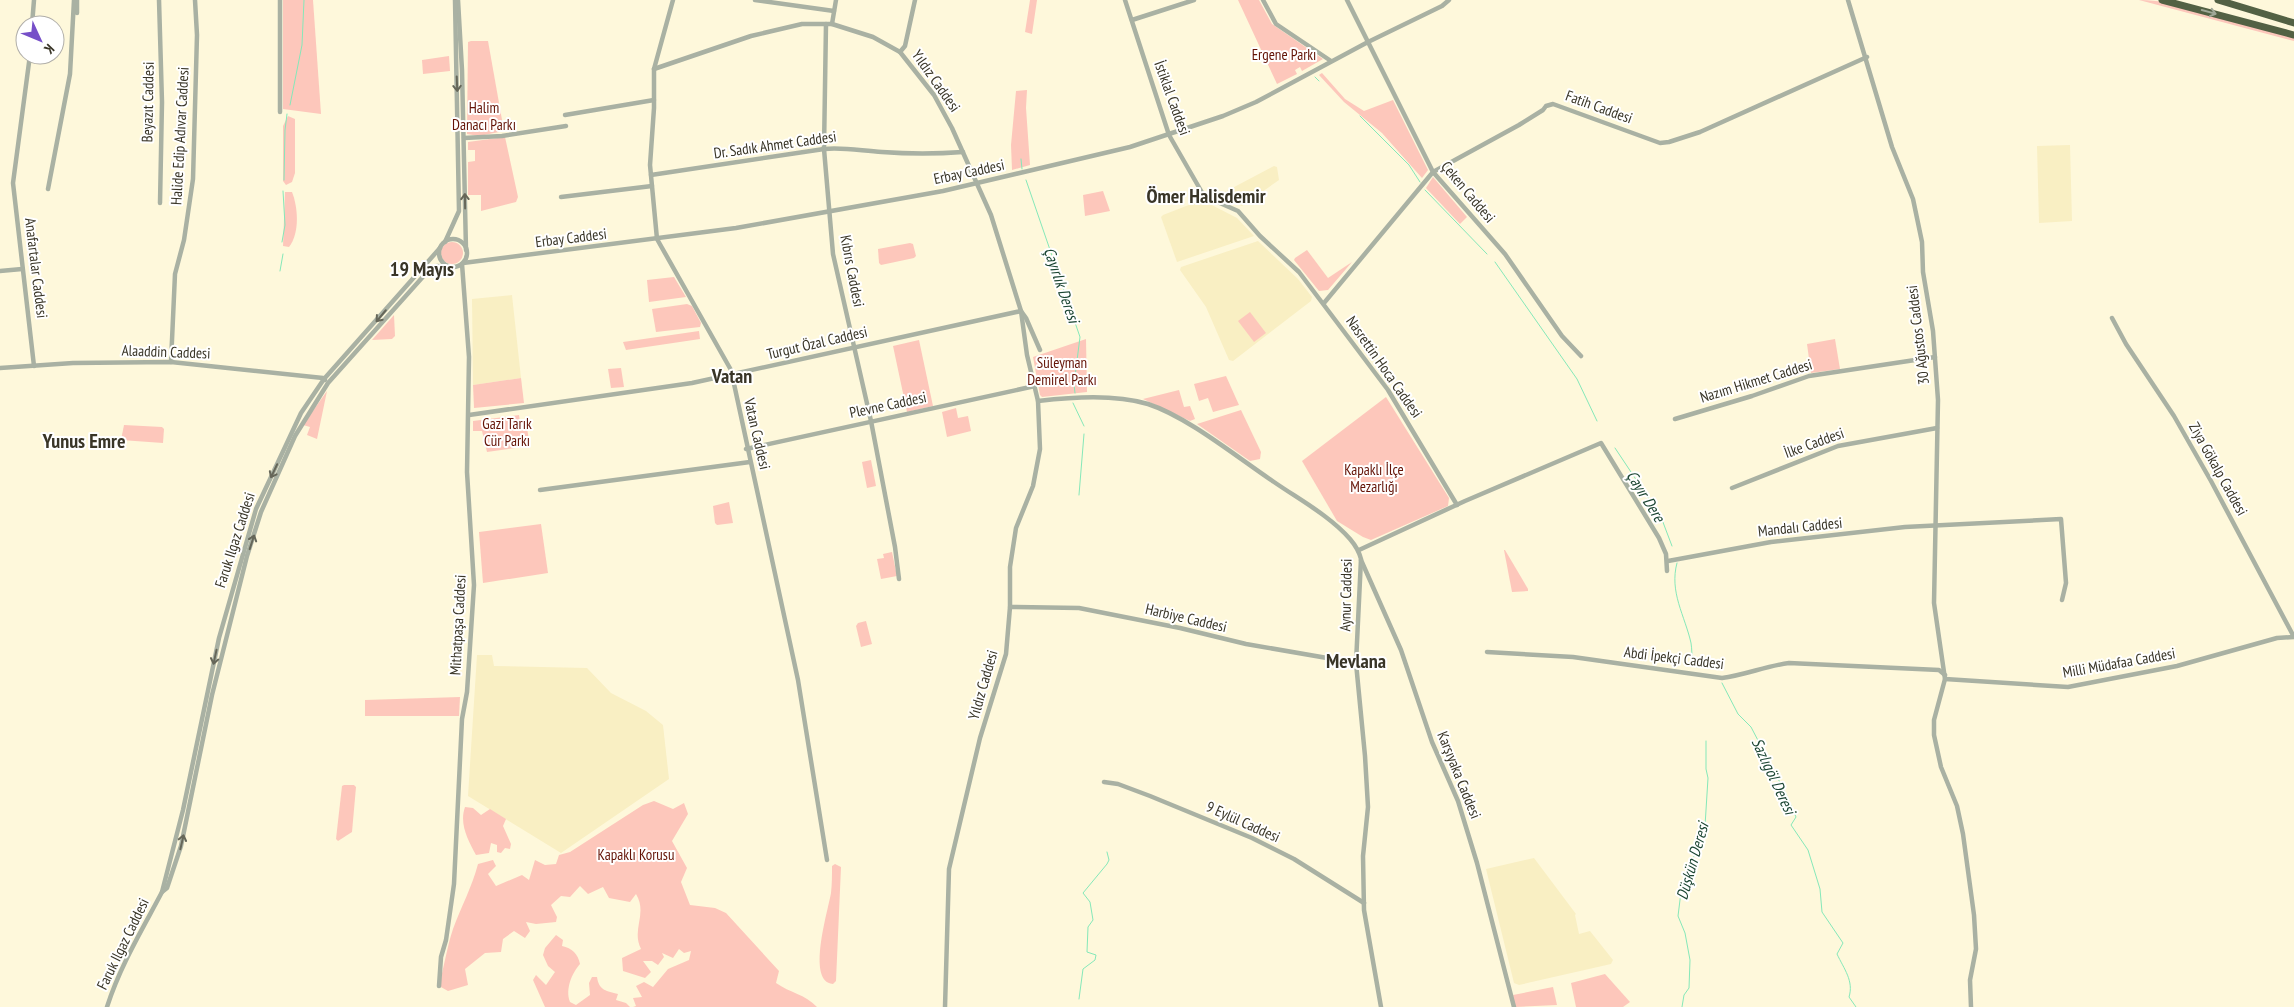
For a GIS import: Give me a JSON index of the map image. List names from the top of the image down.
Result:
{
  "streets": {
    "street": [
      "Yıldız Caddesi",
      "İstiklal Caddesi",
      "Beyazıt Caddesi",
      "Fatih Caddesi",
      "Halide Edip Adıvar Caddesi",
      "Dr. Sadık Ahmet Caddesi",
      "Erbay Caddesi",
      "Çeken Caddesi",
      "Anafartalar Caddesi",
      "Kıbrıs Caddesi",
      "30 Ağustos Caddesi",
      "Turgut Özal Caddesi",
      "Alaaddin Caddesi",
      "Nasrettin Hoca Caddesi",
      "Nazım Hikmet Caddesi",
      "Plevne Caddesi",
      "Vatan Caddesi",
      "İlke Caddesi",
      "Ziya Gökalp Caddesi",
      "Mandalı Caddesi",
      "Faruk Ilgaz Caddesi",
      "Aynur Caddesi",
      "Harbiye Caddesi",
      "Mithatpaşa Caddesi",
      "Abdi İpekçi Caddesi",
      "Milli Müdafaa Caddesi",
      "Karşıyaka Caddesi",
      "9 Eylül Caddesi"
    ]
  },
  "crossings": [
    ["Yıldız Caddesi", "Dr. Sadık Ahmet Caddesi"],
    ["Yıldız Caddesi", "Erbay Caddesi"],
    ["Yıldız Caddesi", "Kıbrıs Caddesi"],
    ["Yıldız Caddesi", "Turgut Özal Caddesi"],
    ["Yıldız Caddesi", "Plevne Caddesi"],
    ["Yıldız Caddesi", "Vatan Caddesi"],
    ["Yıldız Caddesi", "Aynur Caddesi"],
    ["Yıldız Caddesi", "Harbiye Caddesi"],
    ["İstiklal Caddesi", "Erbay Caddesi"],
    ["İstiklal Caddesi", "Nasrettin Hoca Caddesi"],
    ["Fatih Caddesi", "Çeken Caddesi"],
    ["Fatih Caddesi", "30 Ağustos Caddesi"],
    ["Fatih Caddesi", "Nasrettin Hoca Caddesi"],
    ["Halide Edip Adıvar Caddesi", "Alaaddin Caddesi"],
    ["Dr. Sadık Ahmet Caddesi", "Kıbrıs Caddesi"],
    ["Dr. Sadık Ahmet Caddesi", "Vatan Caddesi"],
    ["Erbay Caddesi", "Çeken Caddesi"],
    ["Erbay Caddesi", "Kıbrıs Caddesi"],
    ["Erbay Caddesi", "Vatan Caddesi"],
    ["Erbay Caddesi", "Faruk Ilgaz Caddesi"],
    ["Erbay Caddesi", "Mithatpaşa Caddesi"],
    ["Anafartalar Caddesi", "Alaaddin Caddesi"],
    ["Kıbrıs Caddesi", "Turgut Özal Caddesi"],
    ["Kıbrıs Caddesi", "Plevne Caddesi"],
    ["30 Ağustos Caddesi", "Nazım Hikmet Caddesi"],
    ["30 Ağustos Caddesi", "İlke Caddesi"],
    ["30 Ağustos Caddesi", "Mandalı Caddesi"],
    ["30 Ağustos Caddesi", "Abdi İpekçi Caddesi"],
    ["30 Ağustos Caddesi", "Milli Müdafaa Caddesi"],
    ["Turgut Özal Caddesi", "Vatan Caddesi"],
    ["Turgut Özal Caddesi", "Mithatpaşa Caddesi"],
    ["Alaaddin Caddesi", "Faruk Ilgaz Caddesi"],
    ["Plevne Caddesi", "Vatan Caddesi"],
    ["Ziya Gökalp Caddesi", "Milli Müdafaa Caddesi"],
    ["Faruk Ilgaz Caddesi", "Mithatpaşa Caddesi"],
    ["Aynur Caddesi", "Harbiye Caddesi"],
    ["Aynur Caddesi", "Karşıyaka Caddesi"],
    ["Aynur Caddesi", "9 Eylül Caddesi"],
    ["Abdi İpekçi Caddesi", "Milli Müdafaa Caddesi"]
  ],
  "districts": [
    "Ömer Halisdemir",
    "19 Mayıs",
    "Vatan",
    "Yunus Emre",
    "Mevlana"
  ],
  "water": [
    "Çayırlık Deresi",
    "Çayır Dere",
    "Sazlıgöl Deresi",
    "Düşkün Deresi"
  ],
  "parks": [
    "Ergene Parkı",
    "Halim Danacı Parkı",
    "Süleyman Demirel Parkı",
    "Gazi Tarık Cür Parkı",
    "Kapaklı İlçe Mezarlığı",
    "Kapaklı Korusu"
  ],
  "north": "bottom right"
}
